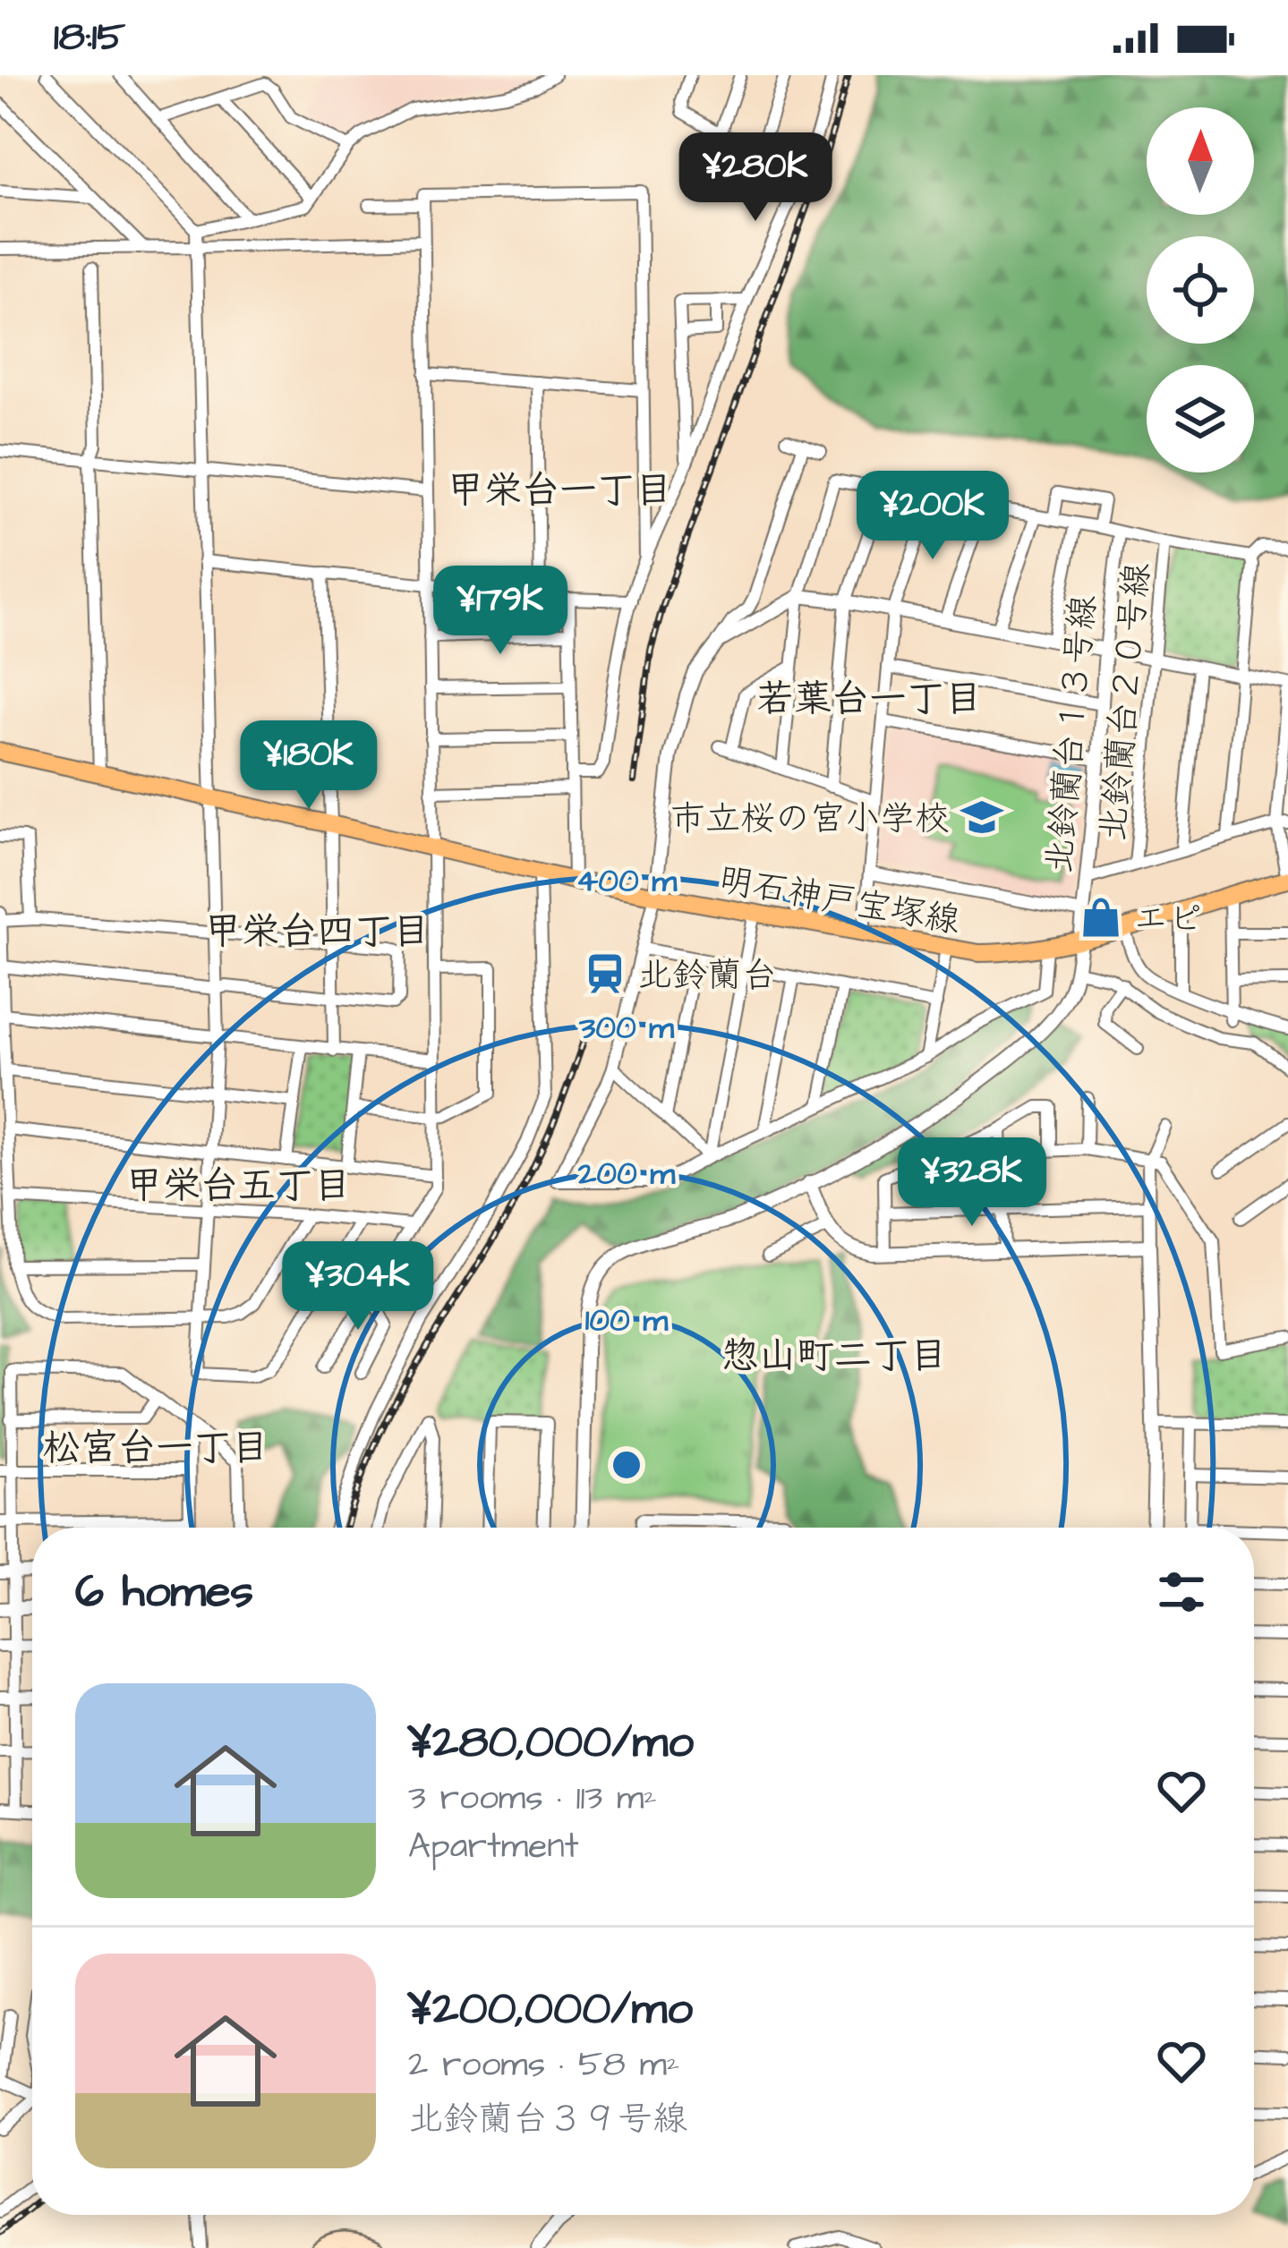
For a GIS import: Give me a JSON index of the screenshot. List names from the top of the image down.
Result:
{
  "streets": {
    "main road": ["明石神戸宝塚線"],
    "street": ["北鈴蘭台２０号線", "北鈴蘭台１３号線"]
  },
  "crossings": [
    ["北鈴蘭台１３号線", "明石神戸宝塚線"]
  ],
  "districts": [
    "甲栄台一丁目",
    "若葉台一丁目",
    "甲栄台四丁目",
    "甲栄台五丁目",
    "惣山町二丁目",
    "松宮台一丁目"
  ],
  "places": {
    "school or university": ["市立桜の宮小学校"],
    "shop": ["エピ"],
    "station": ["北鈴蘭台"]
  },
  "north": "top",
  "page": {
    "status": "18:15",
    "price": [
      "¥280K",
      "¥200K",
      "¥179K",
      "¥180K",
      "¥328K",
      "¥304K"
    ],
    "heading": "6 homes",
    "list": [
      {
        "name": "¥280,000/mo",
        "note": "3 rooms · 113 m² · Apartment"
      },
      {
        "name": "¥200,000/mo",
        "note": "2 rooms · 58 m² · 北鈴蘭台３９号線"
      }
    ]
  },
  "rings": [
    "400 m",
    "300 m",
    "200 m",
    "100 m"
  ]
}
